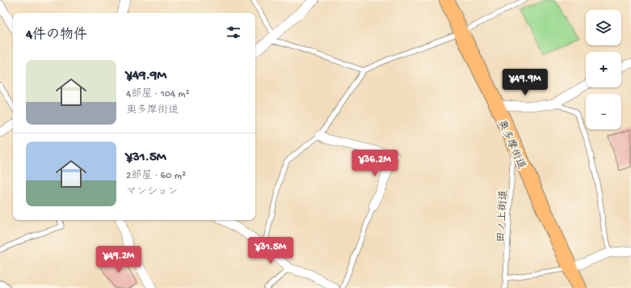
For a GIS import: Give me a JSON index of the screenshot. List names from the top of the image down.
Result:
{
  "streets": {
    "main road": ["奥多摩街道"],
    "lane": ["田ノ上街道"]
  },
  "crossings": [
    ["奥多摩街道", "田ノ上街道"]
  ],
  "page": {
    "map_buttons": ["+", "−"],
    "heading": "4件の物件",
    "list": [
      {
        "name": "¥49.9M",
        "note": "4部屋 · 104 m² · 奥多摩街道"
      },
      {
        "name": "¥31.5M",
        "note": "2部屋 · 60 m² · マンション"
      }
    ],
    "price": [
      "¥49.9M",
      "¥36.2M",
      "¥31.5M",
      "¥49.2M"
    ]
  }
}
